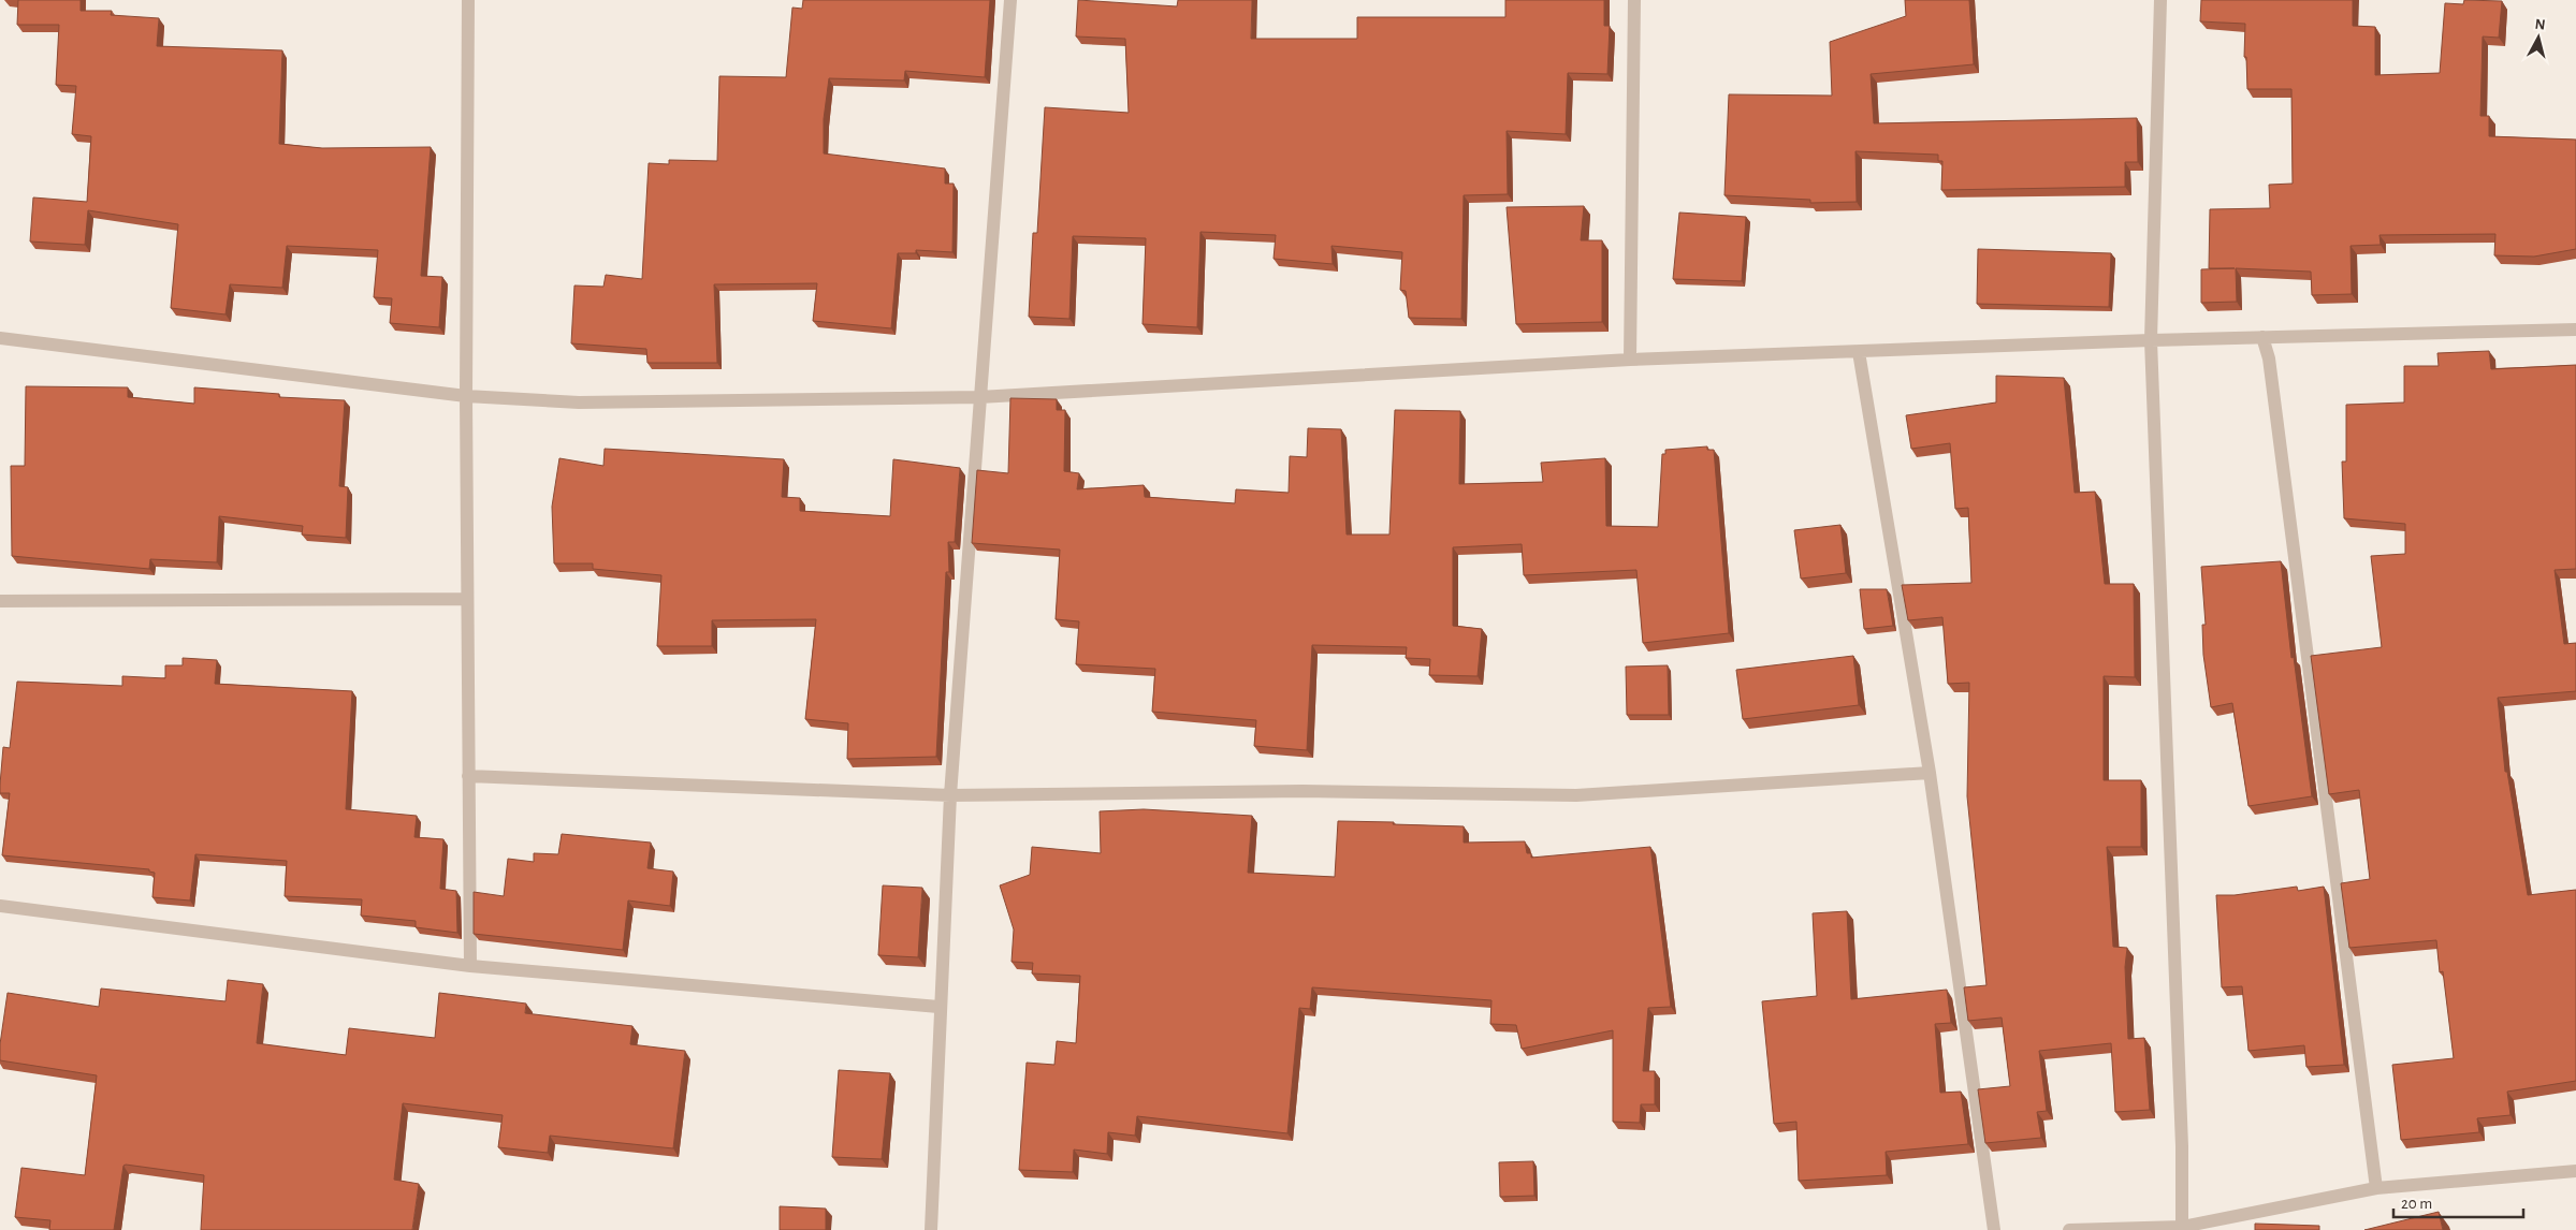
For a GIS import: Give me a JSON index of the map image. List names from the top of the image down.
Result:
{
  "scale_bar": "20 m",
  "north": "top"
}
